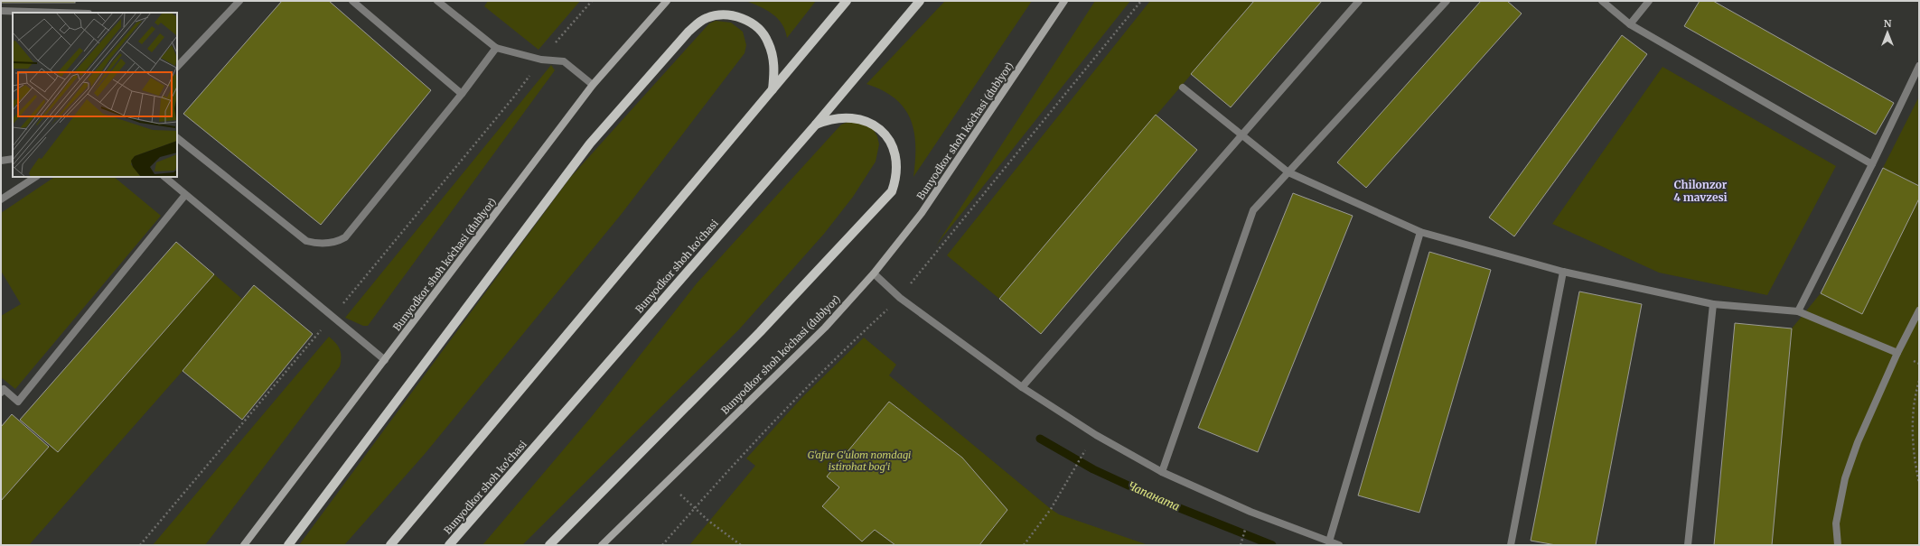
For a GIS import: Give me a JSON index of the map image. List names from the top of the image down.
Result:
{
  "streets": {
    "main road": ["Bunyodkor shoh ko'chasi"],
    "street": ["Bunyodkor shoh koʻchasi (dublyor)"]
  },
  "districts": ["Chilonzor 4 mavzesi"],
  "water": ["Чапаната"],
  "parks": ["G'afur G'ulom nomdagi istirohat bog'i"],
  "north": "top"
}
